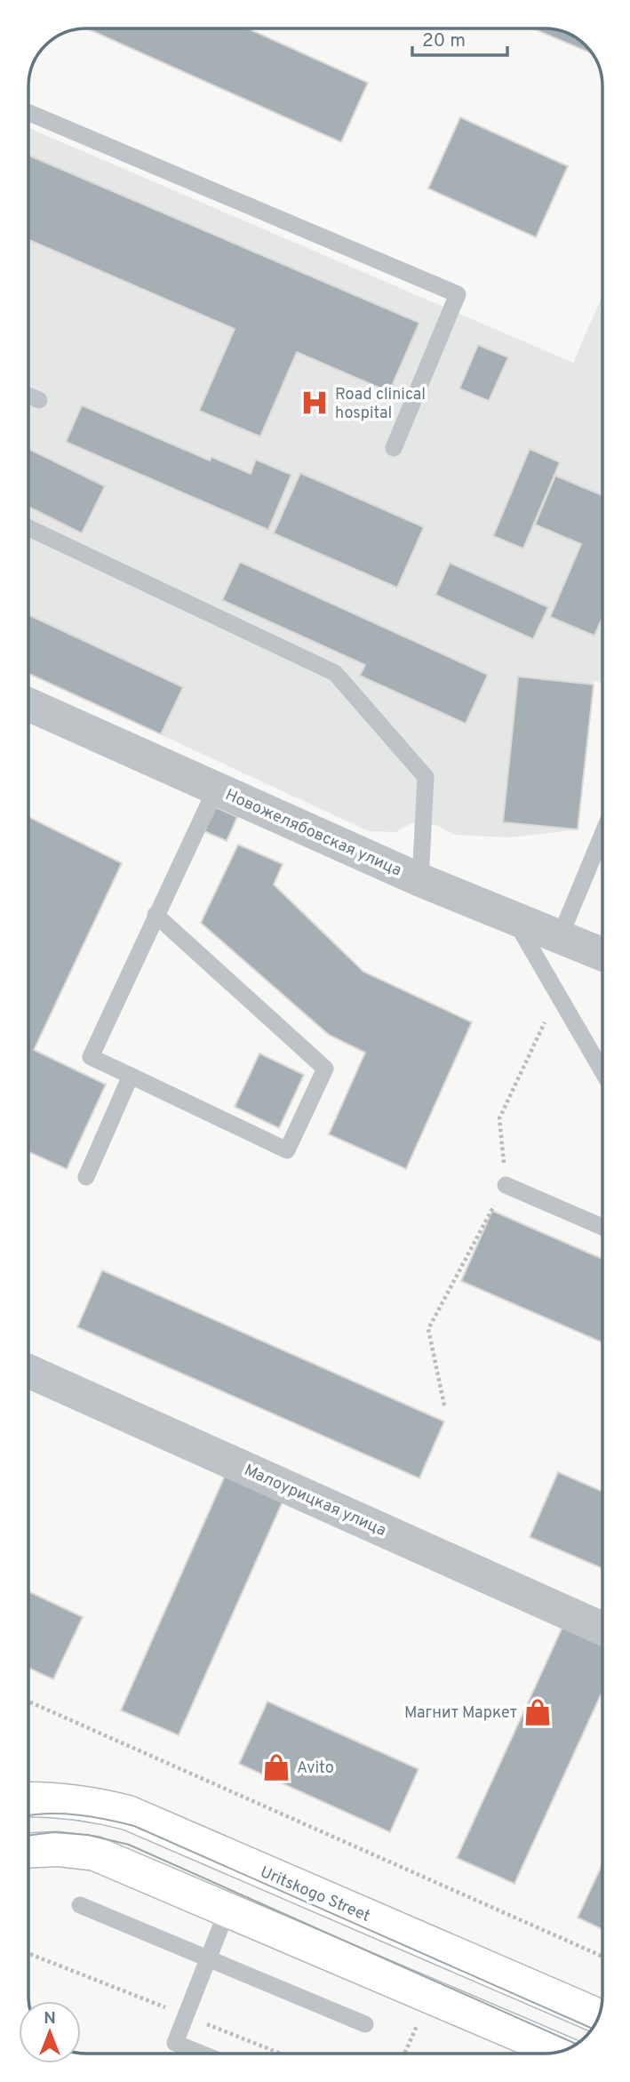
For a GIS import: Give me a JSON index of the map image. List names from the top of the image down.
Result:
{
  "streets": {
    "main road": ["Uritskogo Street"],
    "street": ["Новожелябовская улица", "Малоурицкая улица"]
  },
  "places": {
    "hospital": ["Road clinical hospital"],
    "shop": ["Магнит Маркет", "Avito"]
  },
  "scale_bar": "20 m",
  "north": "top"
}
